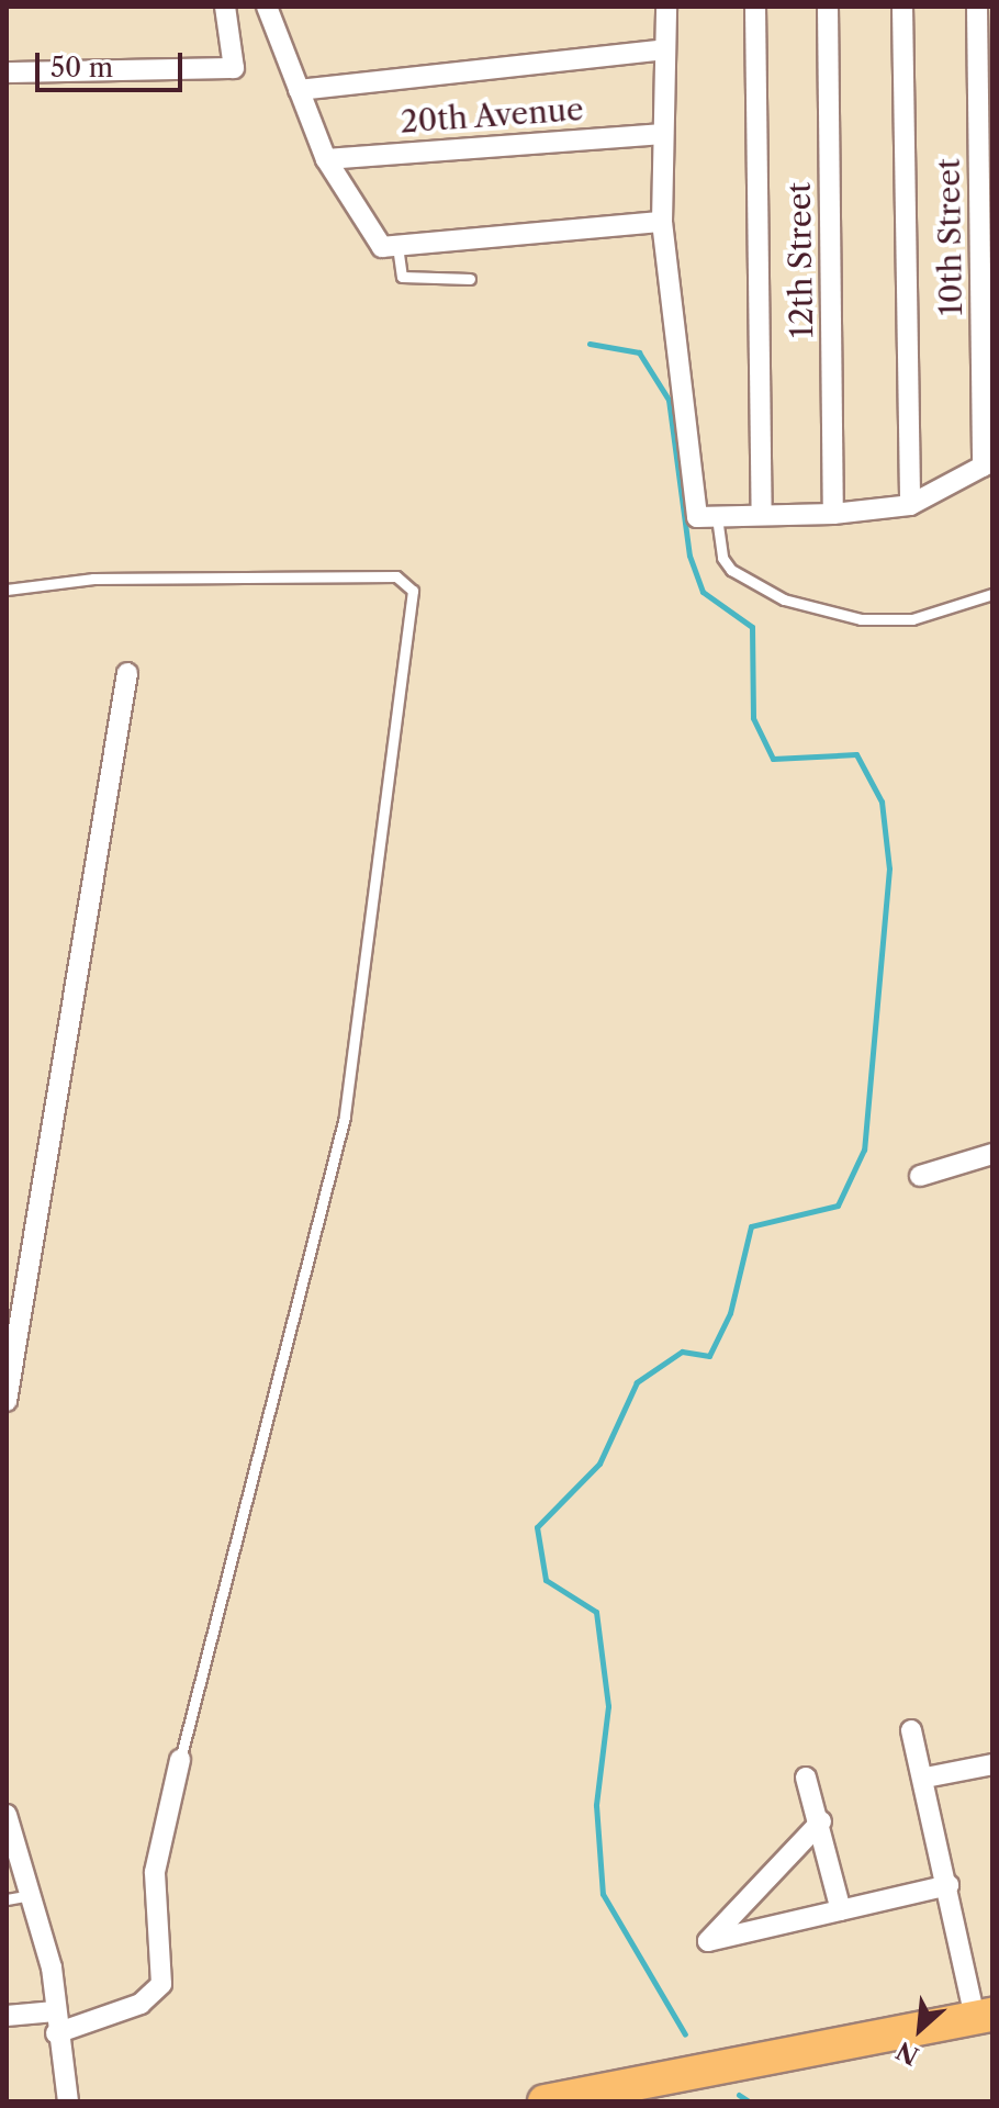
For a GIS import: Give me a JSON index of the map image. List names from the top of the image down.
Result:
{
  "streets": {
    "street": ["20th Avenue", "10th Street", "12th Street"]
  },
  "scale_bar": "50 m",
  "north": "bottom left"
}
